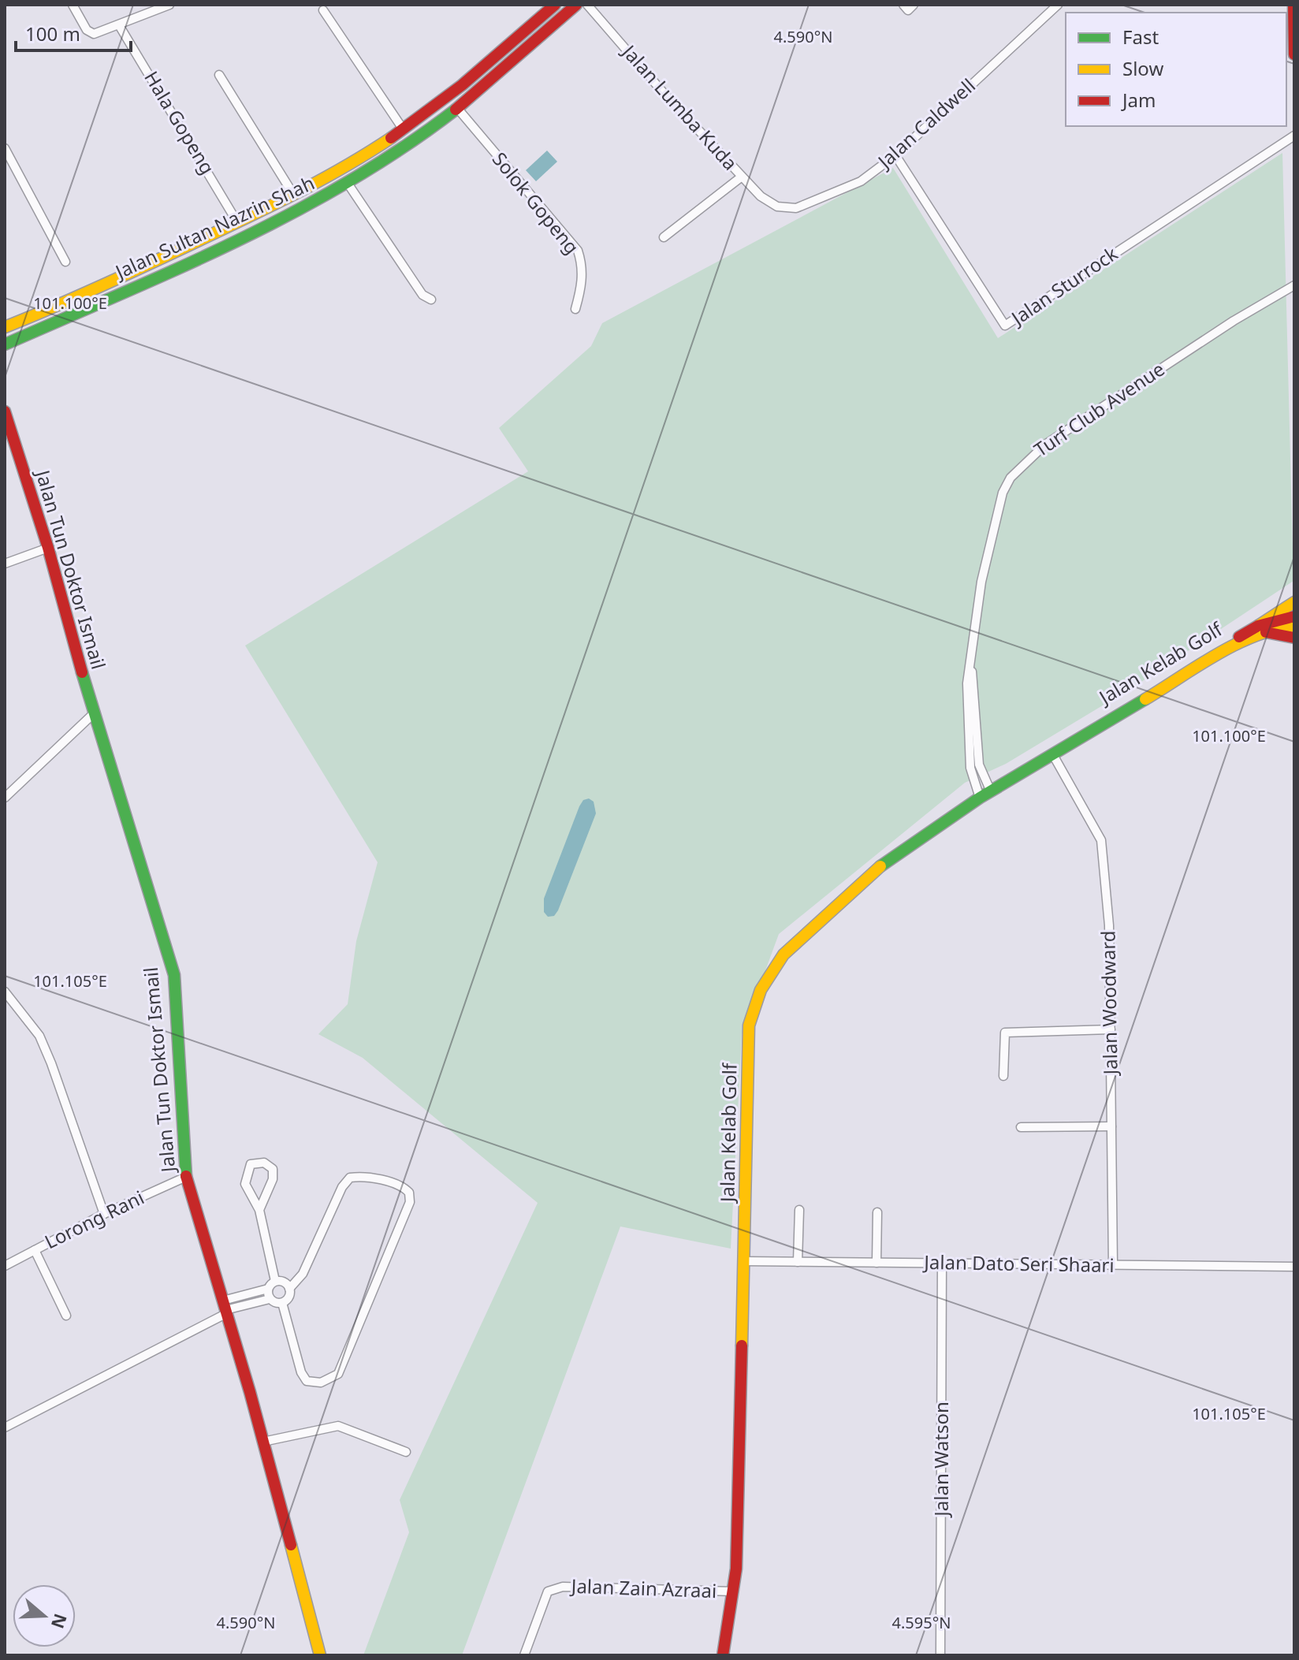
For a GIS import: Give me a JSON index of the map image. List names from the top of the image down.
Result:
{
  "streets": {
    "main road": ["Jalan Sultan Nazrin Shah", "Jalan Tun Doktor Ismail", "Jalan Kelab Golf"],
    "street": [
      "Jalan Lumba Kuda",
      "Hala Gopeng",
      "Jalan Caldwell",
      "Solok Gopeng",
      "Jalan Sturrock",
      "Turf Club Avenue",
      "Jalan Woodward",
      "Lorong Rani",
      "Jalan Dato Seri Shaari",
      "Jalan Watson",
      "Jalan Zain Azraai"
    ]
  },
  "crossings": [
    ["Jalan Lumba Kuda", "Jalan Caldwell"],
    ["Hala Gopeng", "Jalan Sultan Nazrin Shah"],
    ["Jalan Caldwell", "Jalan Sturrock"],
    ["Solok Gopeng", "Jalan Sultan Nazrin Shah"],
    ["Turf Club Avenue", "Jalan Kelab Golf"],
    ["Jalan Tun Doktor Ismail", "Lorong Rani"],
    ["Jalan Kelab Golf", "Jalan Woodward"],
    ["Jalan Kelab Golf", "Jalan Dato Seri Shaari"],
    ["Jalan Kelab Golf", "Jalan Zain Azraai"],
    ["Jalan Woodward", "Jalan Dato Seri Shaari"],
    ["Jalan Dato Seri Shaari", "Jalan Watson"]
  ],
  "legend": ["Fast", "Slow", "Jam"],
  "scale_bar": "100 m",
  "north": "right",
  "coordinates": [
    "4.590°N",
    "101.100°E",
    "101.105°E",
    "4.595°N"
  ]
}
